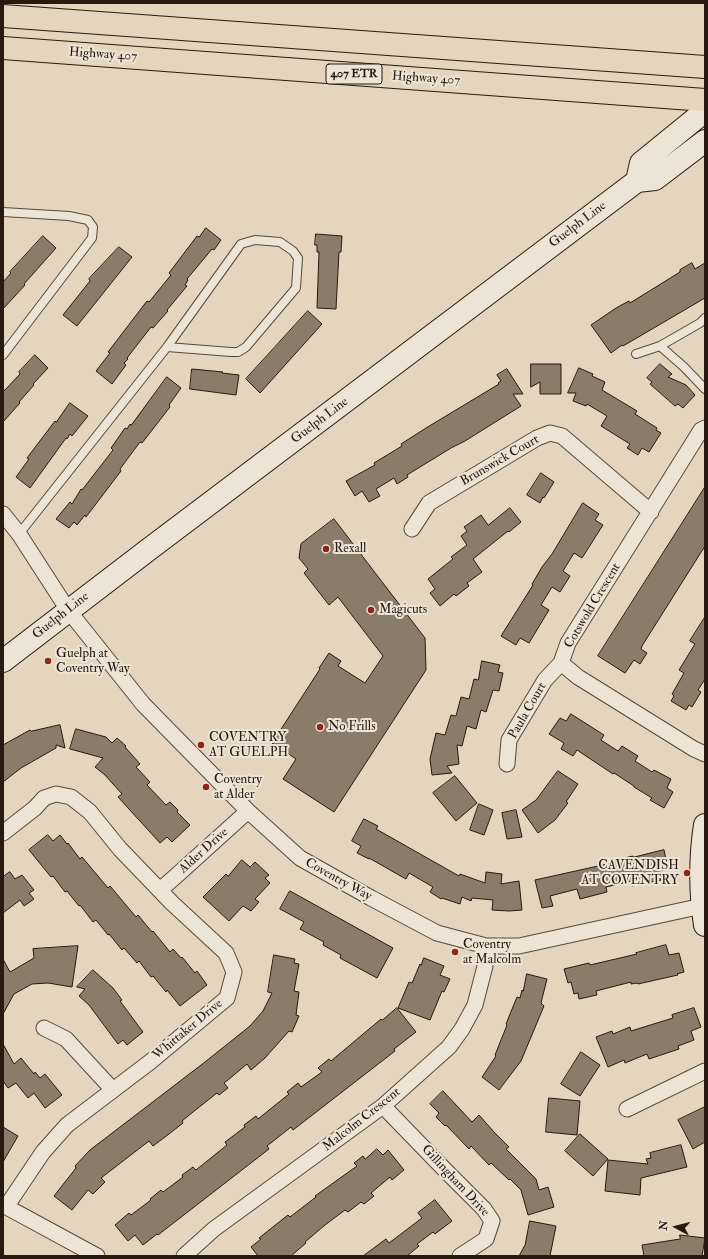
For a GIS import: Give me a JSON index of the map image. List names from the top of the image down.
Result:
{
  "streets": {
    "highway": ["Highway 407", "407 ETR"],
    "main road": ["Guelph Line"],
    "street": [
      "Brunswick Court",
      "Cotswold Crescent",
      "Paula Court",
      "Alder Drive",
      "Coventry Way",
      "Whittaker Drive",
      "Malcolm Crescent",
      "Gillingham Drive"
    ]
  },
  "crossings": [
    ["Guelph Line", "Coventry Way"],
    ["Brunswick Court", "Cotswold Crescent"],
    ["Cotswold Crescent", "Paula Court"],
    ["Alder Drive", "Coventry Way"],
    ["Alder Drive", "Whittaker Drive"],
    ["Coventry Way", "Malcolm Crescent"],
    ["Malcolm Crescent", "Gillingham Drive"]
  ],
  "places": [
    "Rexall",
    "Magicuts",
    "Guelph at Coventry Way",
    "No Frills",
    "COVENTRY AT GUELPH",
    "Coventry at Alder",
    "CAVENDISH AT COVENTRY",
    "Coventry at Malcolm"
  ],
  "north": "left"
}
